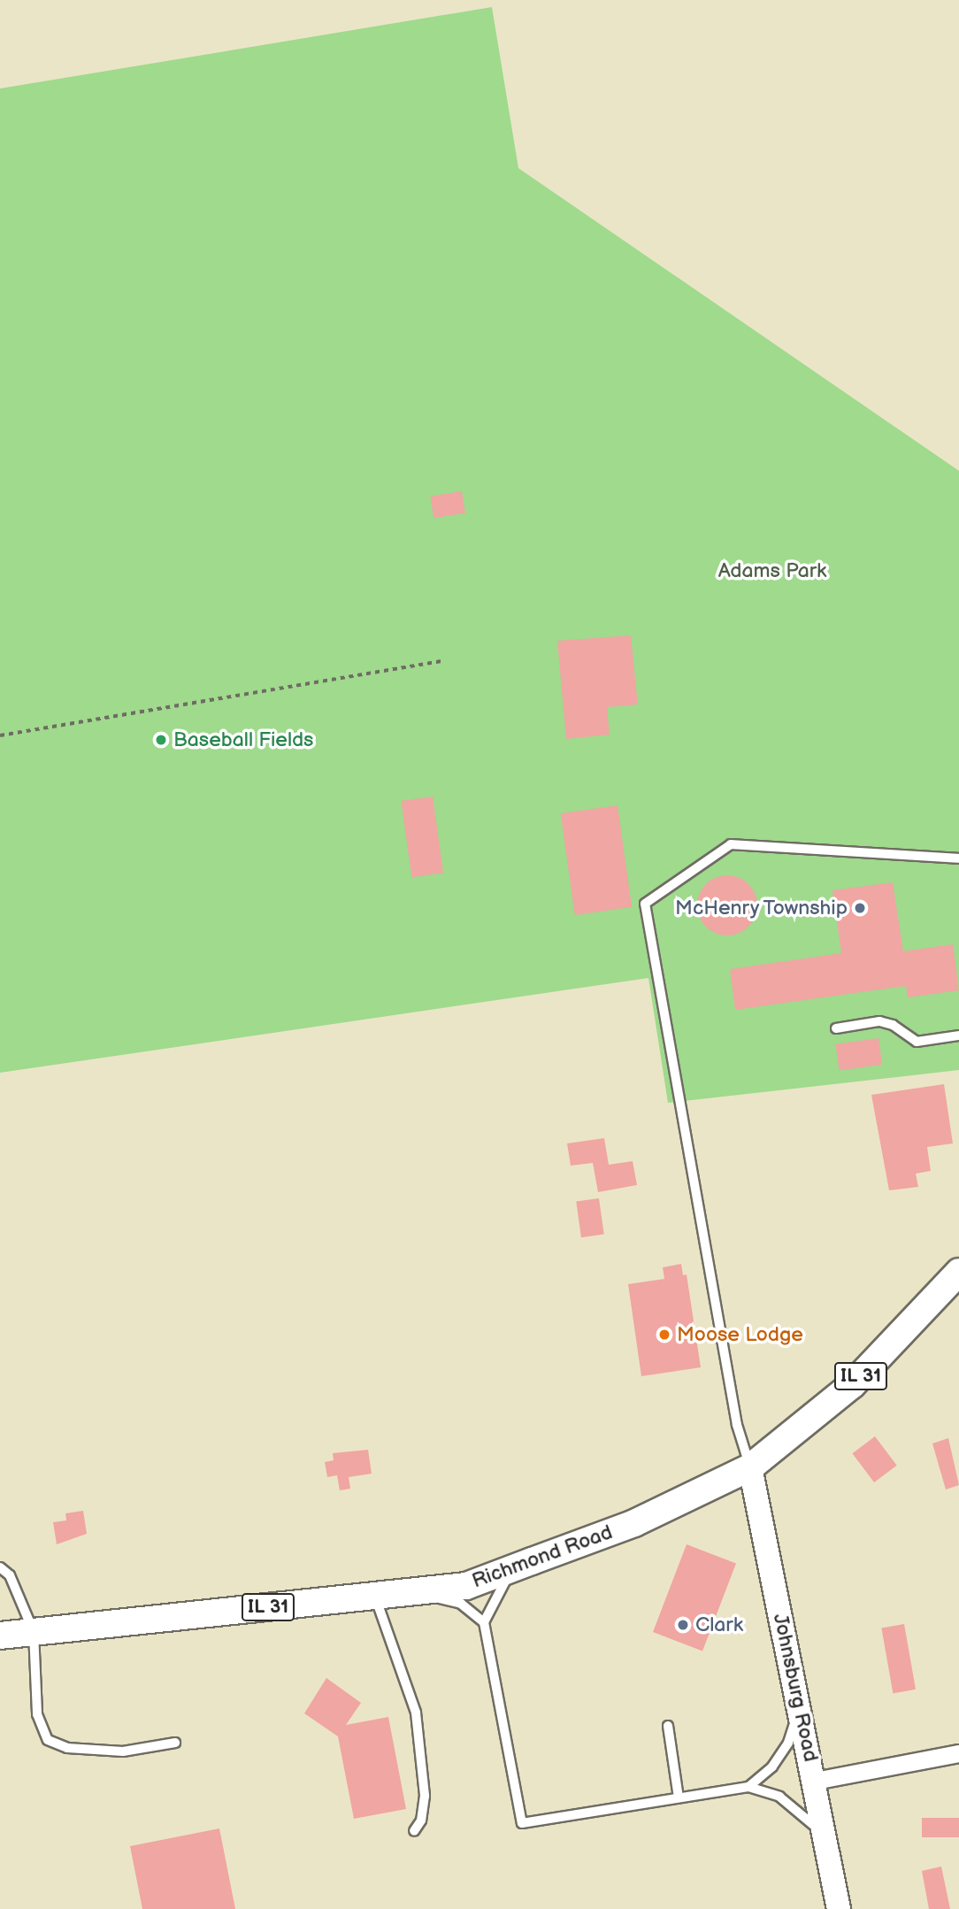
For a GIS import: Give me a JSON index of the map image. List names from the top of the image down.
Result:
{
  "streets": {
    "main road": ["IL 31", "Richmond Road"],
    "street": ["Johnsburg Road"]
  },
  "crossings": [
    ["Richmond Road", "Johnsburg Road"]
  ],
  "parks": ["Adams Park"],
  "places": [
    "Baseball Fields",
    "McHenry Township",
    "Moose Lodge",
    "Clark"
  ]
}
